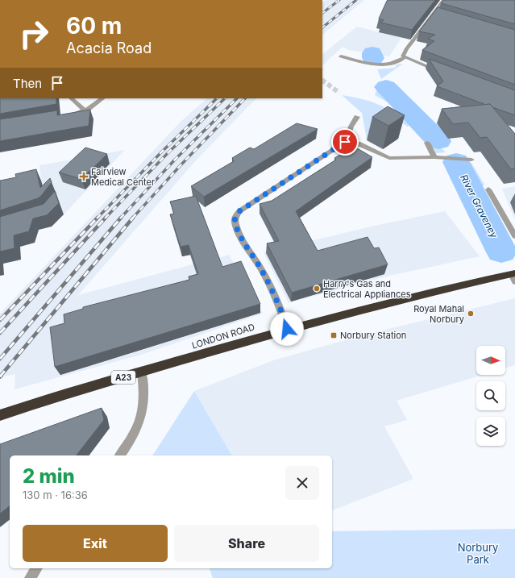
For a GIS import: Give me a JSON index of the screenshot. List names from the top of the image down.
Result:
{
  "streets": {
    "highway": ["LONDON ROAD", "A23"]
  },
  "water": ["River Graveney"],
  "parks": ["Norbury Park"],
  "places": {
    "health": ["Fairview Medical Center"],
    "other": ["Harry's Gas and Electrical Appliances", "Royal Mahal Norbury"],
    "transit": ["Norbury Station"]
  },
  "north": "right",
  "page": {
    "turn": ["60 m", "Acacia Road"],
    "then": "Then",
    "heading": ["2 min", "130 m · 16:36"],
    "buttons": ["Exit", "Share"]
  }
}
